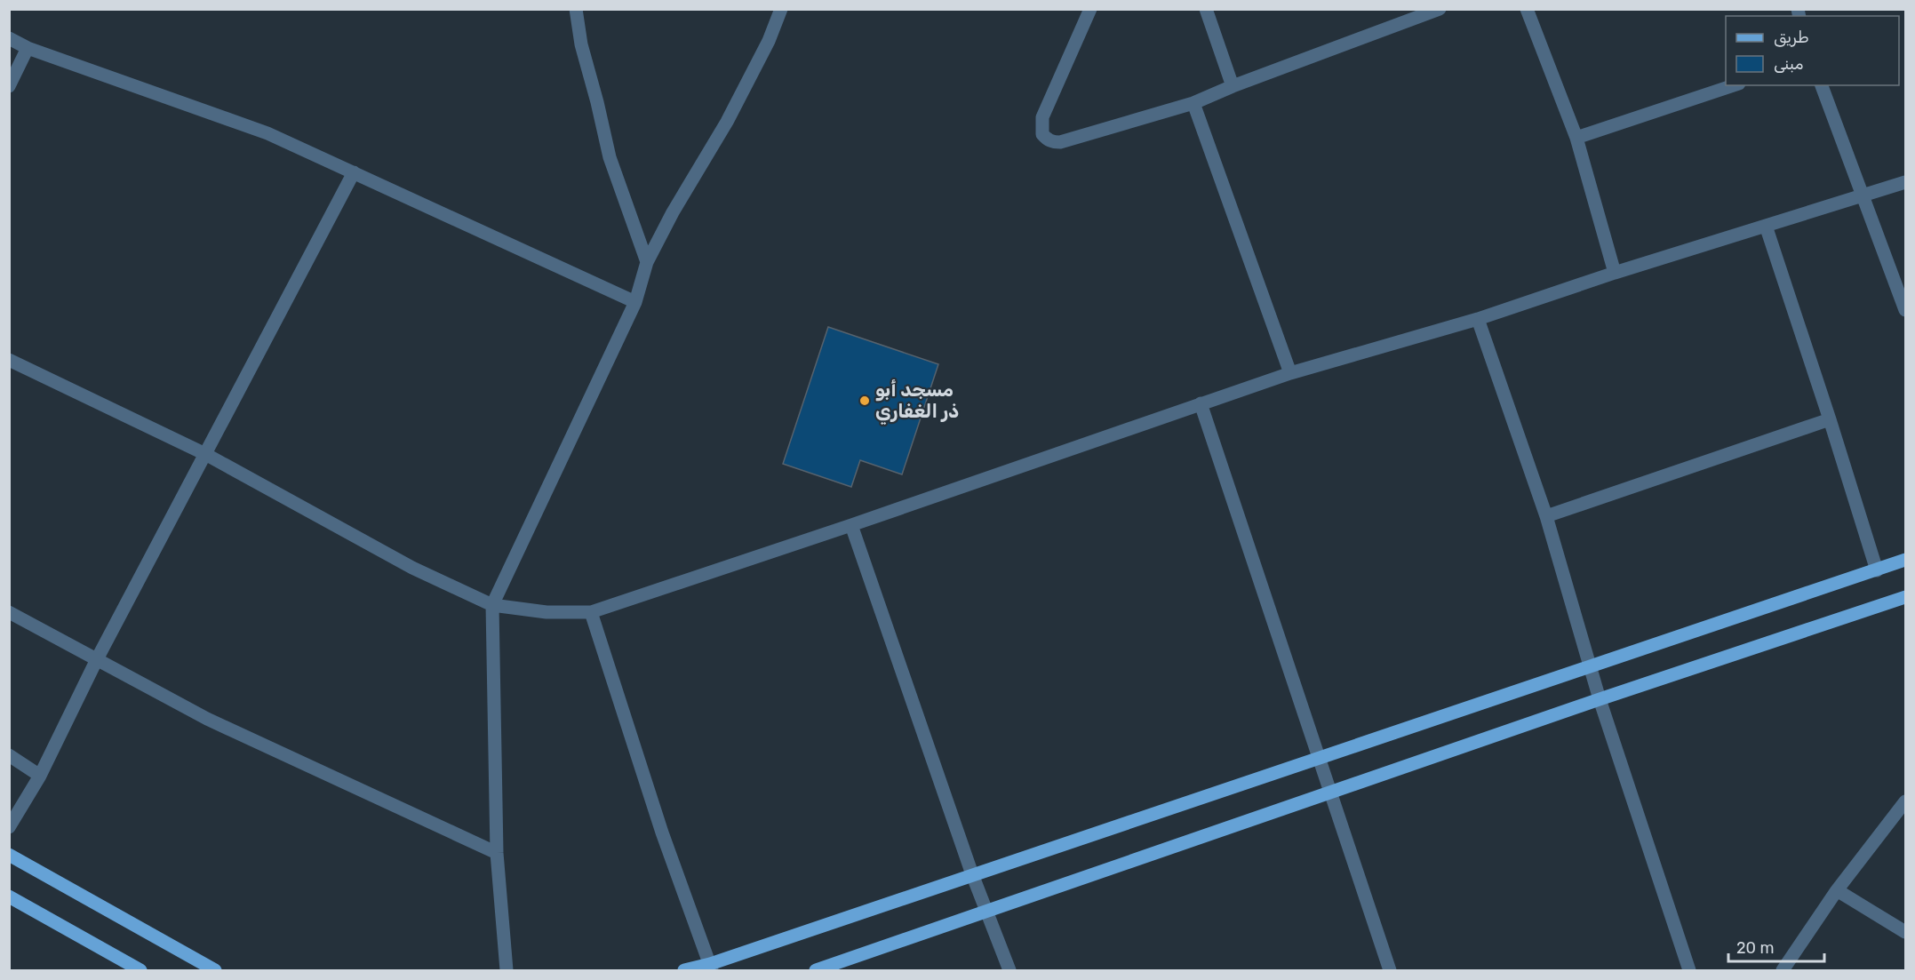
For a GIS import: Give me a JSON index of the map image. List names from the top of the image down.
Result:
{
  "places": ["مسجد أبو ذر الغفاري"],
  "legend": ["طريق", "مبنى"],
  "scale_bar": "20 m"
}
